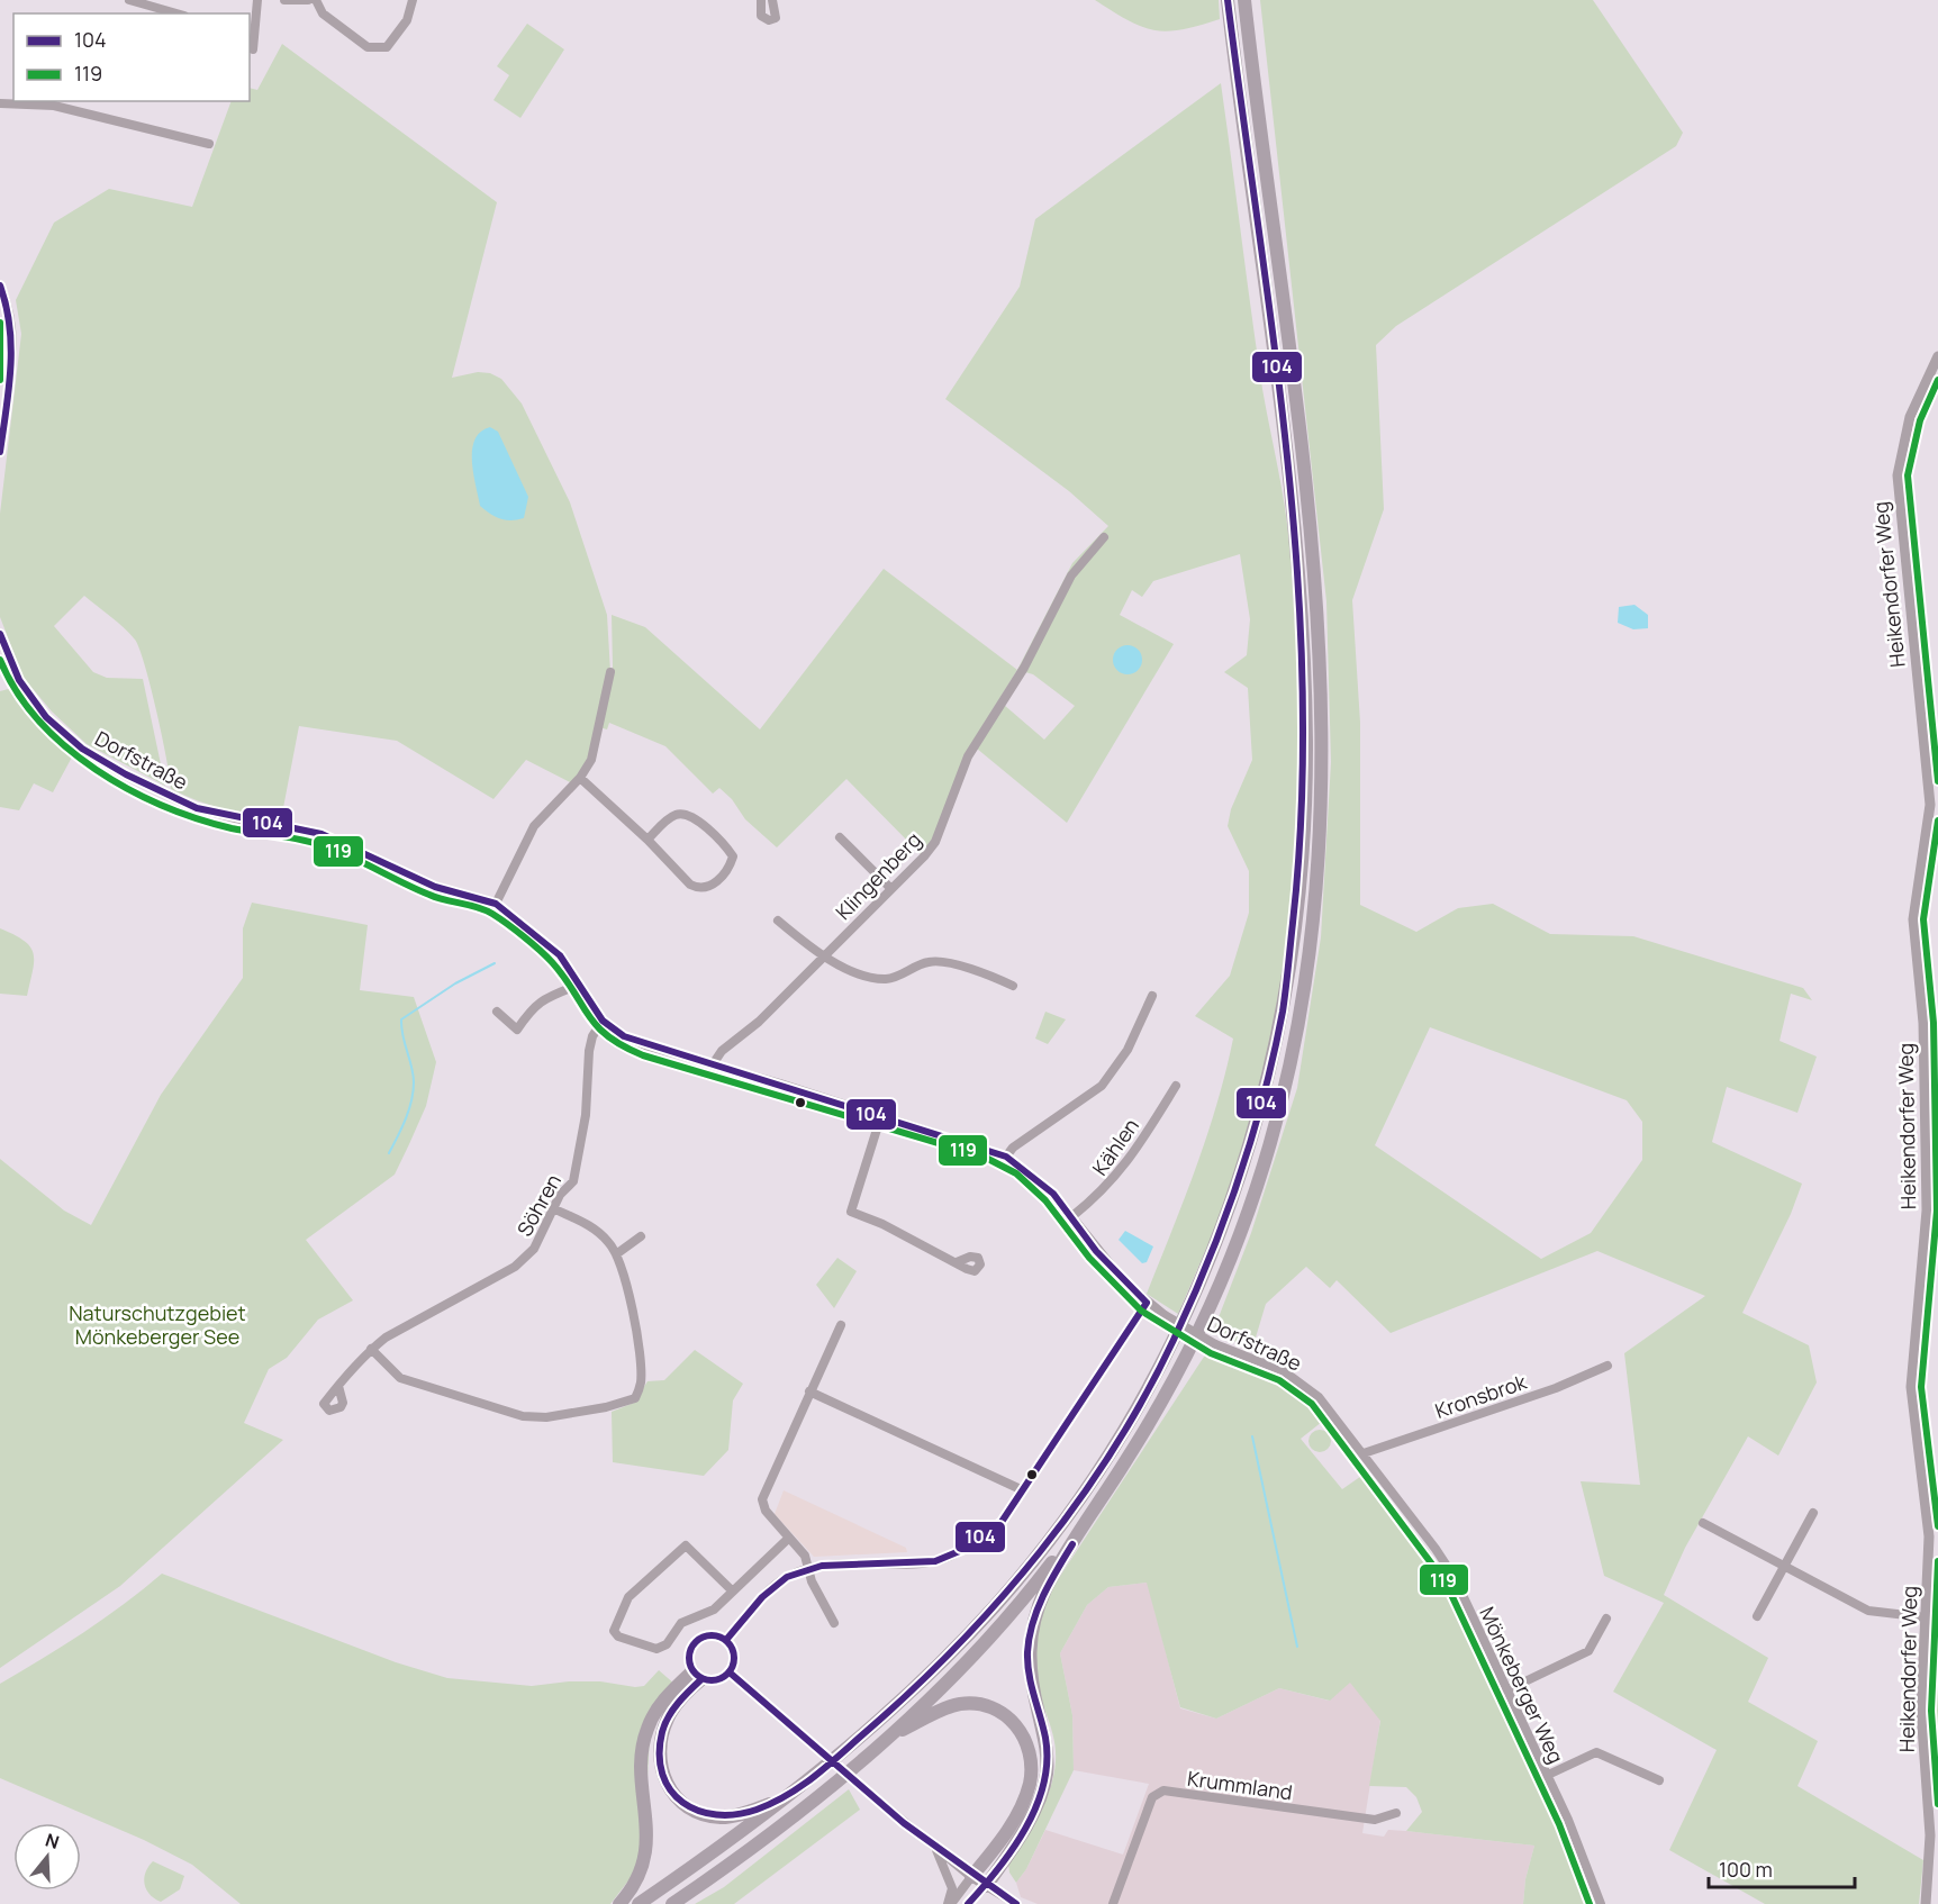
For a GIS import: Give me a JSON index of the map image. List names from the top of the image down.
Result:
{
  "streets": {
    "street": [
      "Heikendorfer Weg",
      "Dorfstraße",
      "Klingenberg",
      "Kählen",
      "Söhren",
      "Kronsbrok",
      "Mönkeberger Weg",
      "Krummland"
    ]
  },
  "crossings": [
    ["Dorfstraße", "Klingenberg"],
    ["Dorfstraße", "Kählen"],
    ["Dorfstraße", "Söhren"],
    ["Dorfstraße", "Mönkeberger Weg"],
    ["Kronsbrok", "Mönkeberger Weg"]
  ],
  "parks": ["Naturschutzgebiet Mönkeberger See"],
  "lines": ["transit line 104", "transit line 119"],
  "legend": ["104", "119"],
  "scale_bar": "100 m",
  "north": "top"
}
